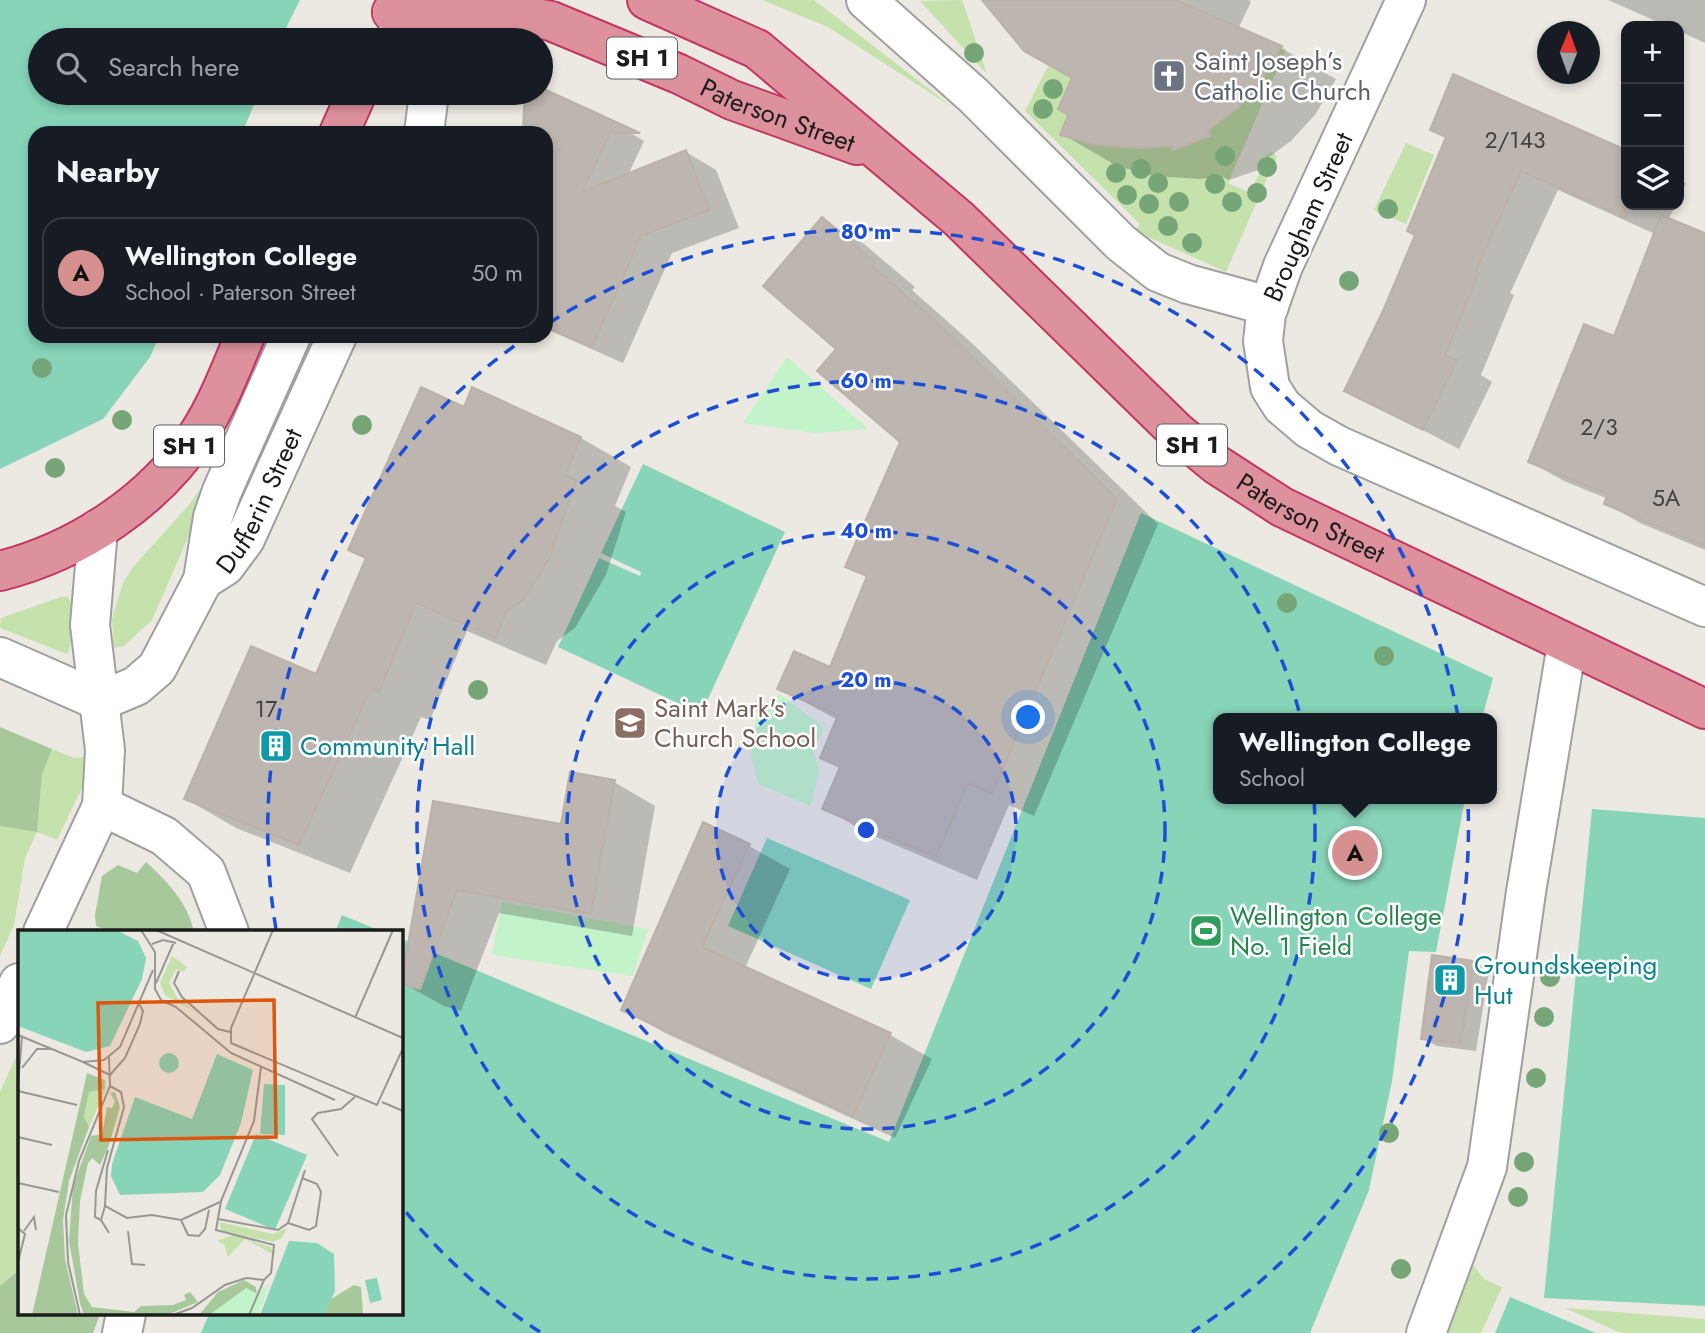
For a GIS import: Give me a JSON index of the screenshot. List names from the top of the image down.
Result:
{
  "streets": {
    "highway": ["SH 1", "Paterson Street"],
    "street": ["Brougham Street", "Dufferin Street"]
  },
  "places": {
    "church": ["Saint Joseph’s Catholic Church"],
    "school or university": ["Saint Mark's Church School"],
    "building": ["Community Hall", "Groundskeeping Hut"],
    "sports": ["Wellington College No. 1 Field"]
  },
  "house_numbers": [
    "2/143",
    "2/3",
    "5A",
    "17"
  ],
  "north": "top",
  "page": {
    "map_buttons": ["+", "−"],
    "search": "Search here",
    "heading": "Nearby",
    "list": [
      {
        "mark": "A",
        "name": "Wellington College",
        "note": "School · Paterson Street",
        "value": "50 m"
      }
    ],
    "popup": ["Wellington College", "School"],
    "pins": "A"
  },
  "rings": [
    "80 m",
    "60 m",
    "40 m",
    "20 m"
  ]
}
